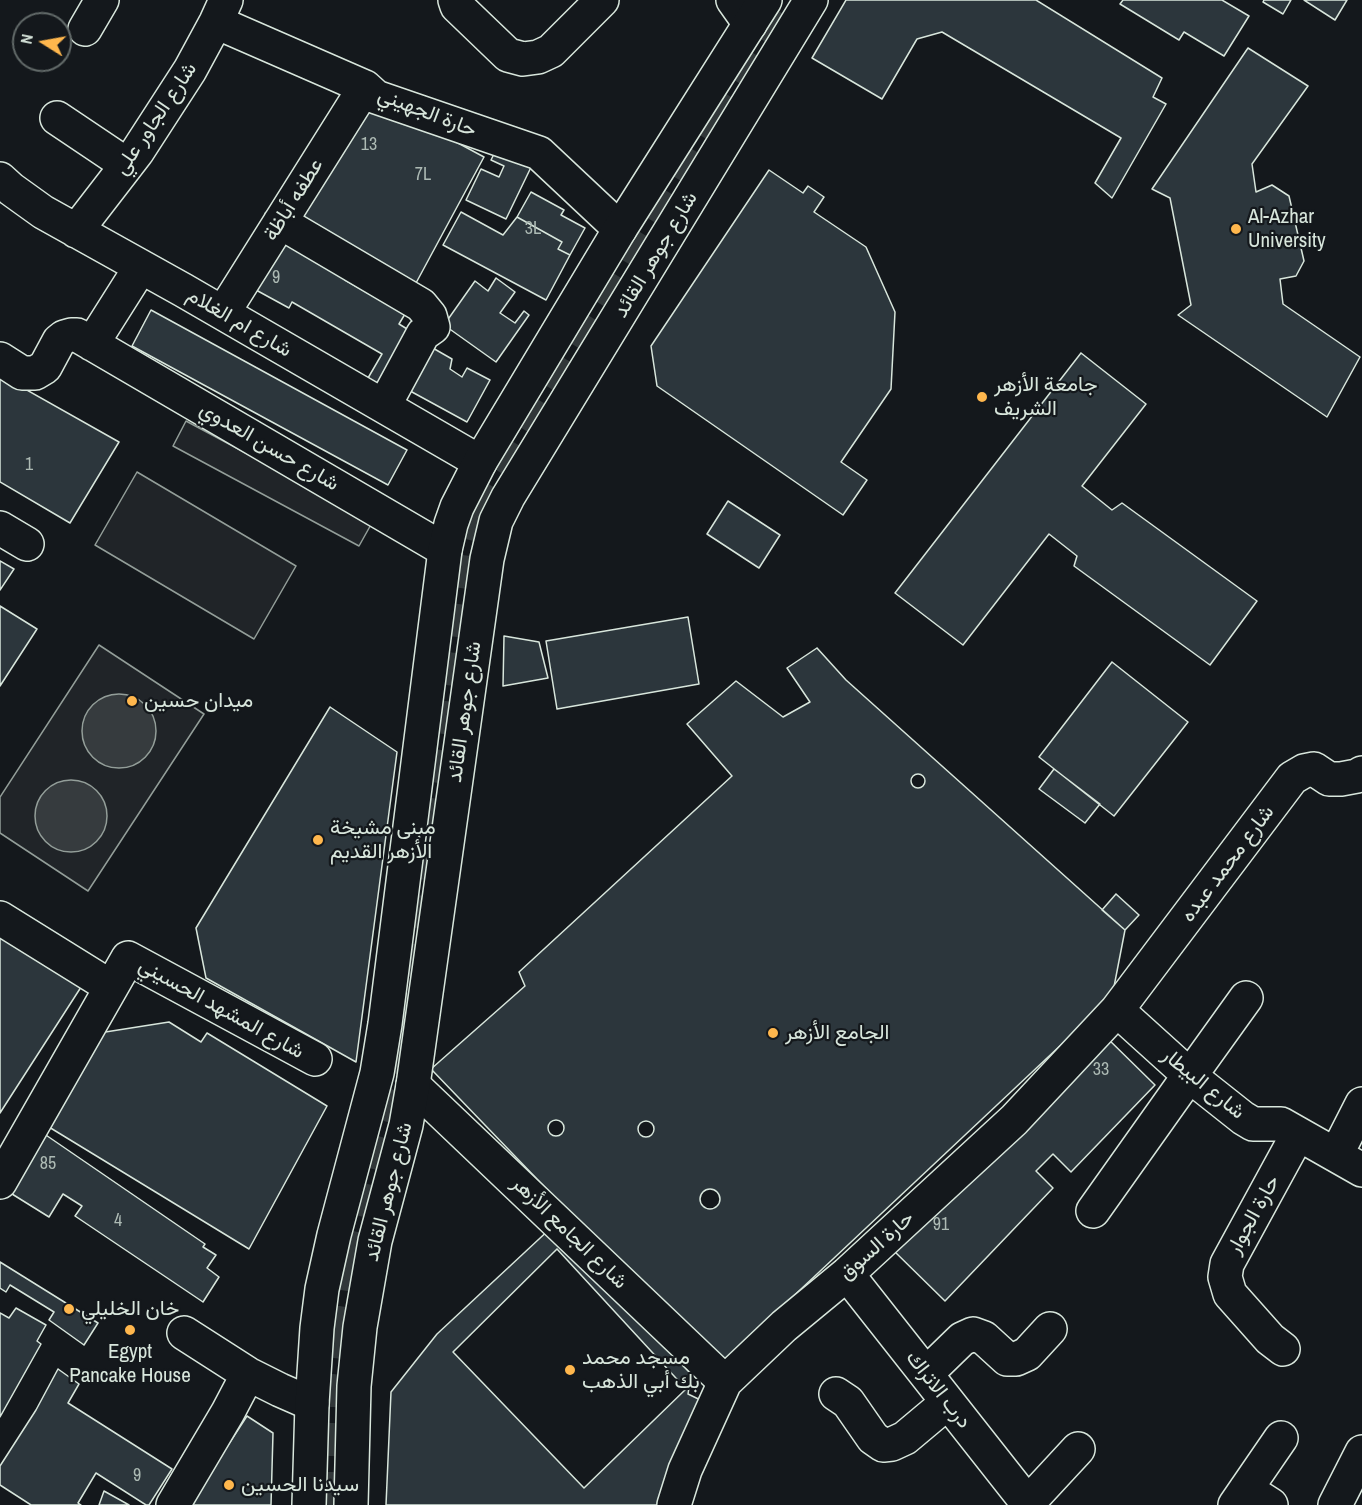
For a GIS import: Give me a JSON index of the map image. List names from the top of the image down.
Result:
{
  "streets": {
    "street": [
      "حارة الجهيني",
      "شارع الجاور علي",
      "عطفه أباظة",
      "شارع جوهر القائد",
      "شارع ام الغلام",
      "شارع حسن العدوي",
      "شارع محمد عبده",
      "شارع المشهد الحسيني",
      "شارع البيطار",
      "حارة الجوار",
      "شارع الجامع الأزهر",
      "حارة السوق",
      "درب الاتراك"
    ]
  },
  "crossings": [
    ["حارة الجهيني", "شارع الجاور علي"],
    ["حارة الجهيني", "عطفه أباظة"],
    ["حارة الجهيني", "شارع جوهر القائد"],
    ["شارع الجاور علي", "شارع ام الغلام"],
    ["عطفه أباظة", "شارع ام الغلام"],
    ["شارع جوهر القائد", "شارع ام الغلام"],
    ["شارع جوهر القائد", "شارع حسن العدوي"],
    ["شارع جوهر القائد", "شارع الجامع الأزهر"],
    ["شارع محمد عبده", "شارع البيطار"],
    ["شارع محمد عبده", "حارة السوق"],
    ["شارع البيطار", "حارة الجوار"],
    ["شارع البيطار", "حارة السوق"],
    ["شارع الجامع الأزهر", "حارة السوق"],
    ["حارة السوق", "درب الاتراك"]
  ],
  "places": [
    "Al-Azhar University",
    "جامعة الأزهر الشريف",
    "ميدان حسين",
    "مبنى مشيخة الأزهر القديم",
    "الجامع الأزهر",
    "خان الخليلي",
    "Egypt Pancake House",
    "مسجد محمد بك أبي الذهب",
    "سيدنا الحسين"
  ],
  "house_numbers": [
    "13",
    "7L",
    "3L",
    "9",
    "1",
    "33",
    "85",
    "4",
    "91",
    "9"
  ],
  "north": "left"
}
